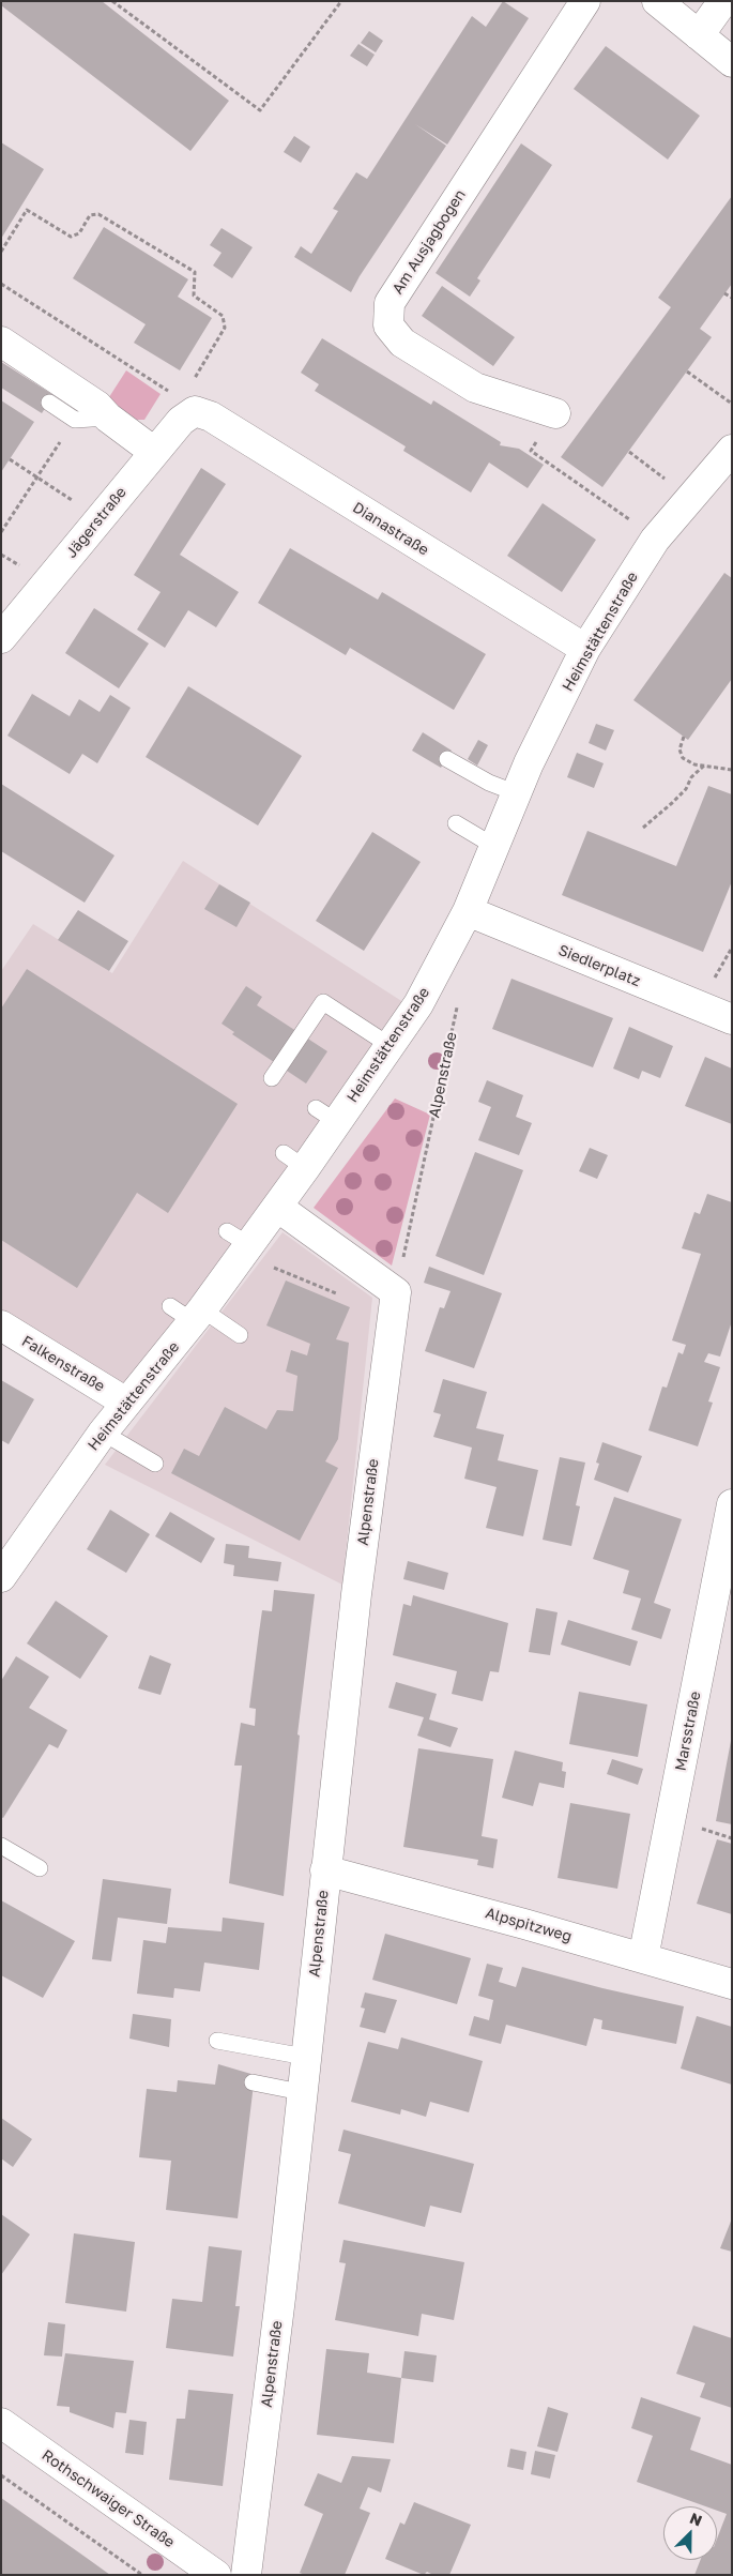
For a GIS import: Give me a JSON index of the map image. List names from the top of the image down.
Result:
{
  "streets": {
    "street": [
      "Am Ausjagbogen",
      "Jägerstraße",
      "Dianastraße",
      "Heimstättenstraße",
      "Siedlerplatz",
      "Alpenstraße",
      "Falkenstraße",
      "Marsstraße",
      "Alpspitzweg",
      "Rothschwaiger Straße"
    ]
  },
  "crossings": [
    ["Jägerstraße", "Dianastraße"],
    ["Dianastraße", "Heimstättenstraße"],
    ["Heimstättenstraße", "Siedlerplatz"],
    ["Heimstättenstraße", "Falkenstraße"],
    ["Alpenstraße", "Alpspitzweg"],
    ["Marsstraße", "Alpspitzweg"]
  ],
  "north": "top right"
}
